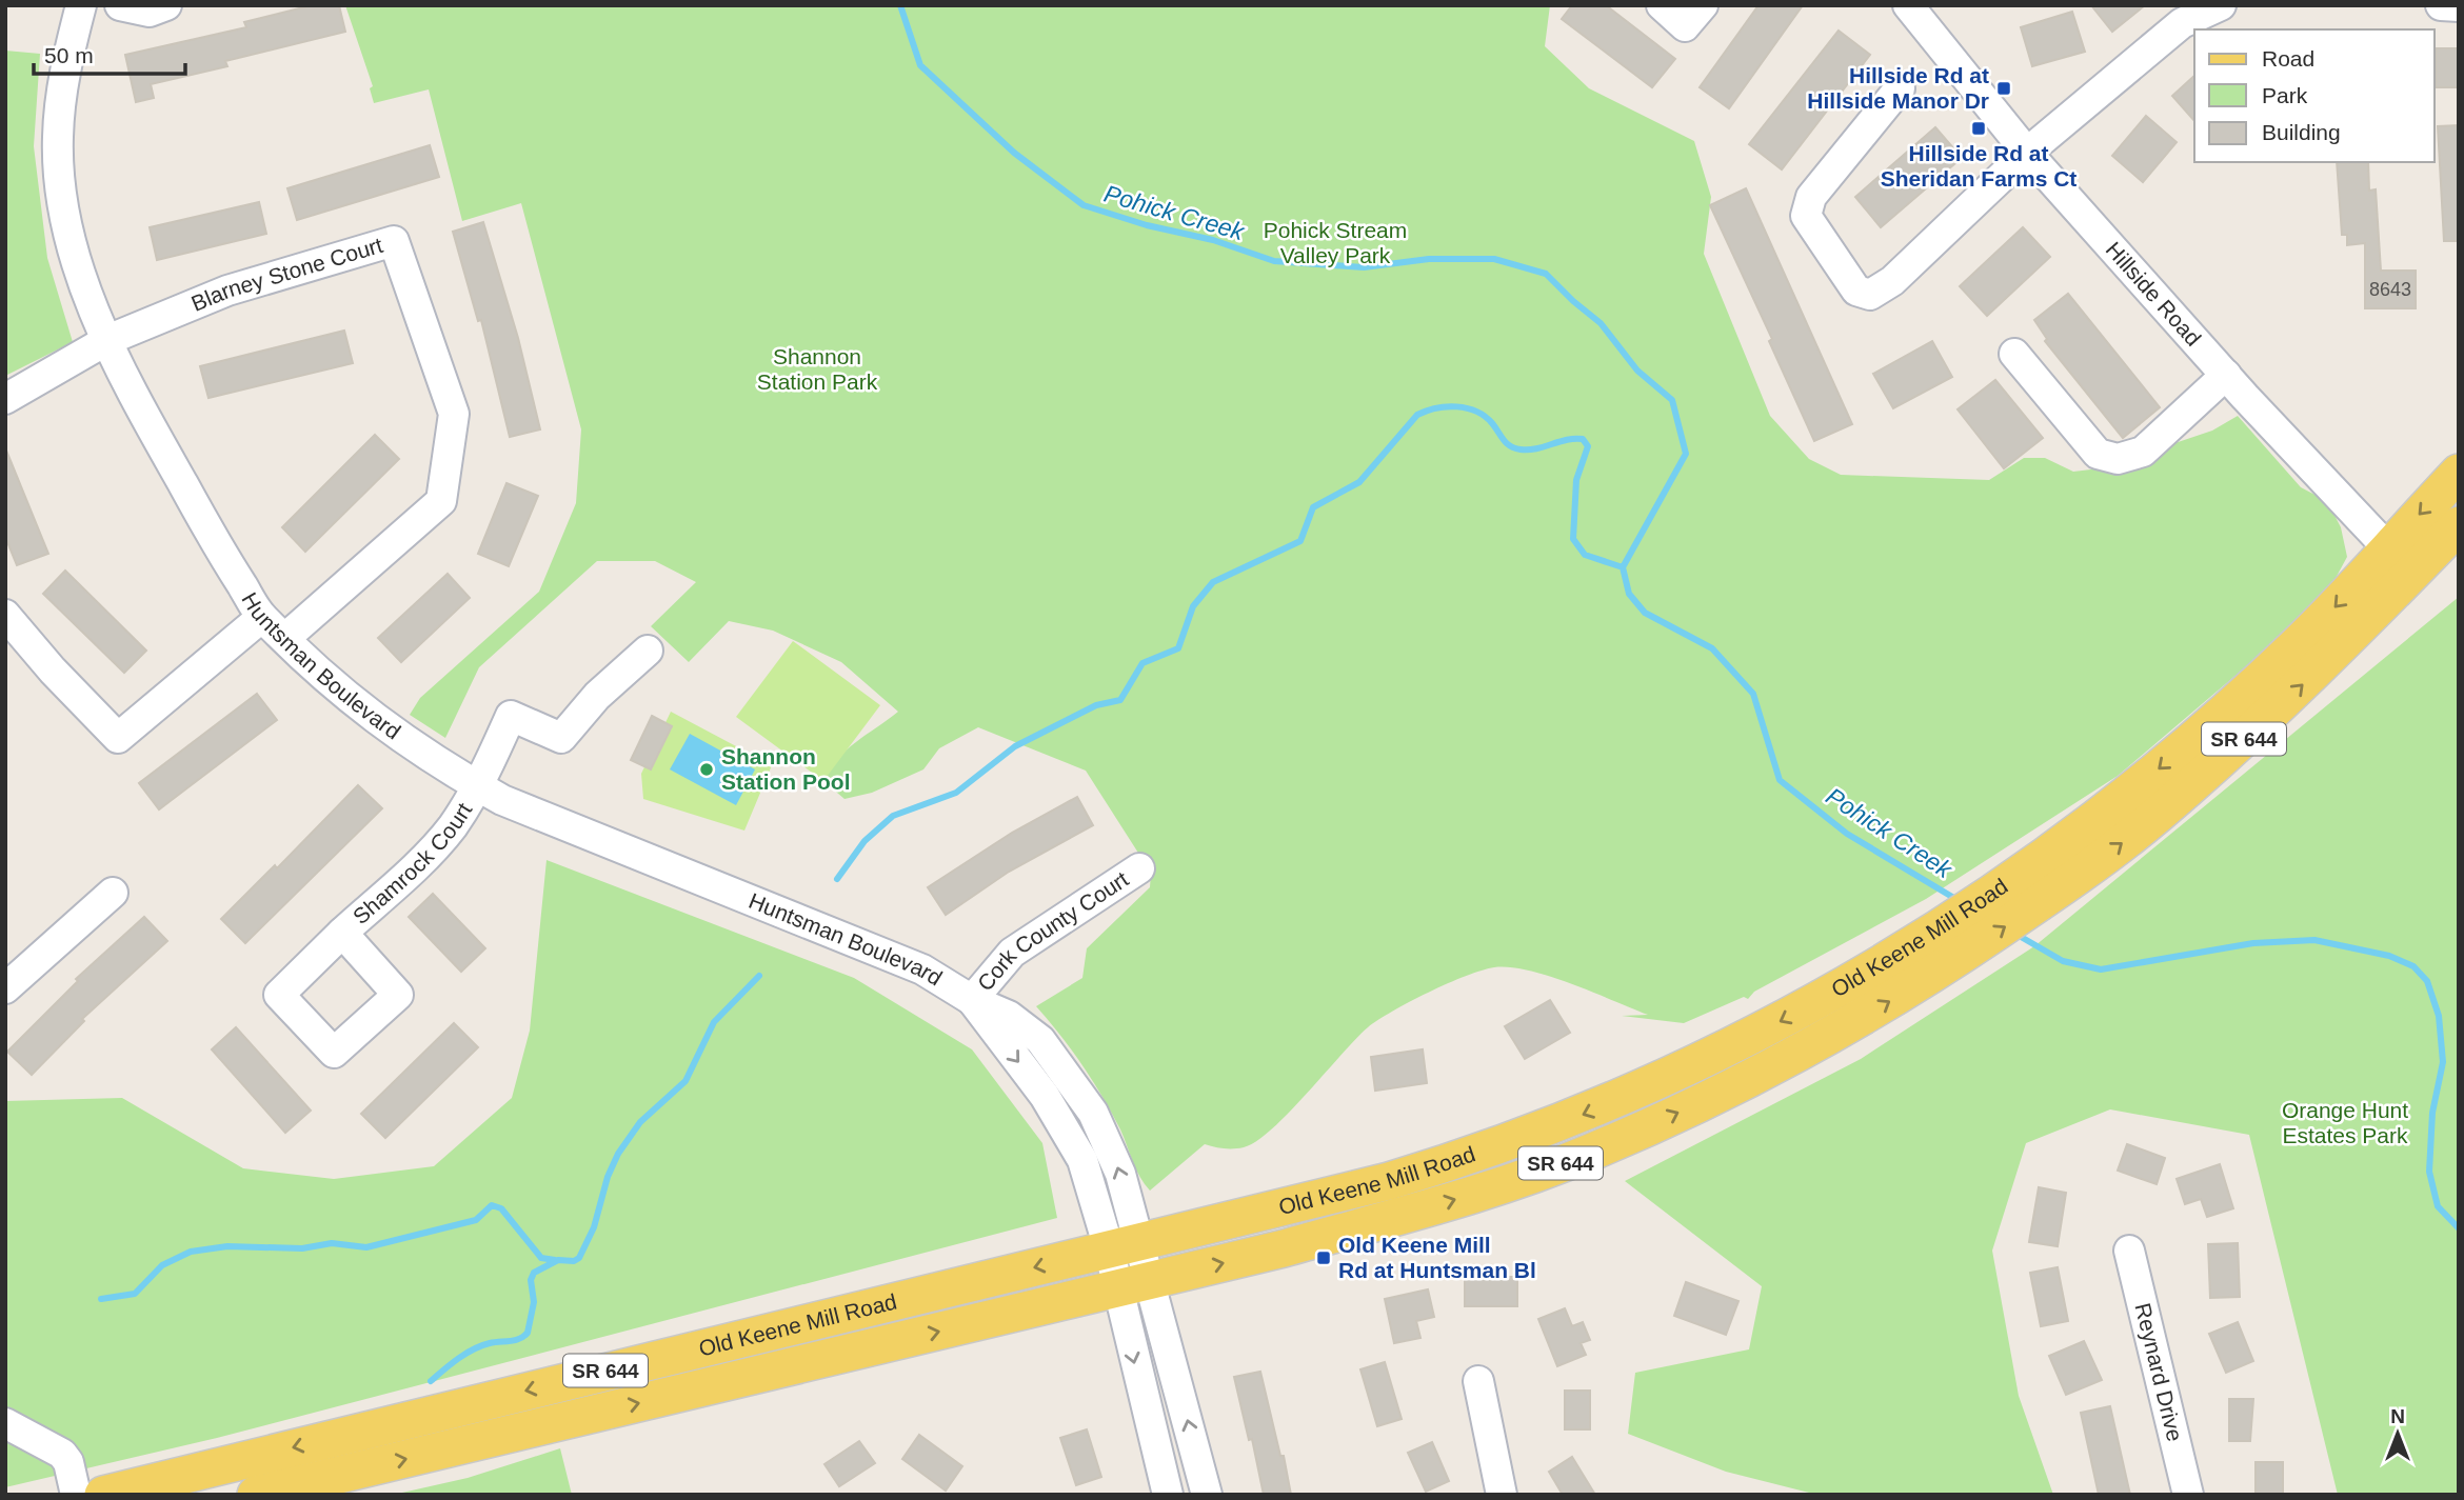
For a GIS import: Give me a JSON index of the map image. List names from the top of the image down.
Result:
{
  "streets": {
    "main road": ["SR 644", "Old Keene Mill Road"],
    "street": [
      "Blarney Stone Court",
      "Hillside Road",
      "Huntsman Boulevard",
      "Shamrock Court",
      "Cork County Court",
      "Reynard Drive"
    ]
  },
  "crossings": [
    ["Blarney Stone Court", "Huntsman Boulevard"],
    ["Hillside Road", "Old Keene Mill Road"],
    ["Huntsman Boulevard", "Shamrock Court"],
    ["Huntsman Boulevard", "Cork County Court"],
    ["Huntsman Boulevard", "Old Keene Mill Road"]
  ],
  "water": ["Pohick Creek"],
  "parks": ["Pohick Stream Valley Park", "Shannon Station Park", "Orange Hunt Estates Park"],
  "places": {
    "transit": ["Hillside Rd at Hillside Manor Dr", "Hillside Rd at Sheridan Farms Ct", "Old Keene Mill Rd at Huntsman Bl"],
    "other": ["Shannon Station Pool"]
  },
  "house_numbers": ["8643"],
  "legend": ["Road", "Park", "Building"],
  "scale_bar": "50 m",
  "north": "top"
}
